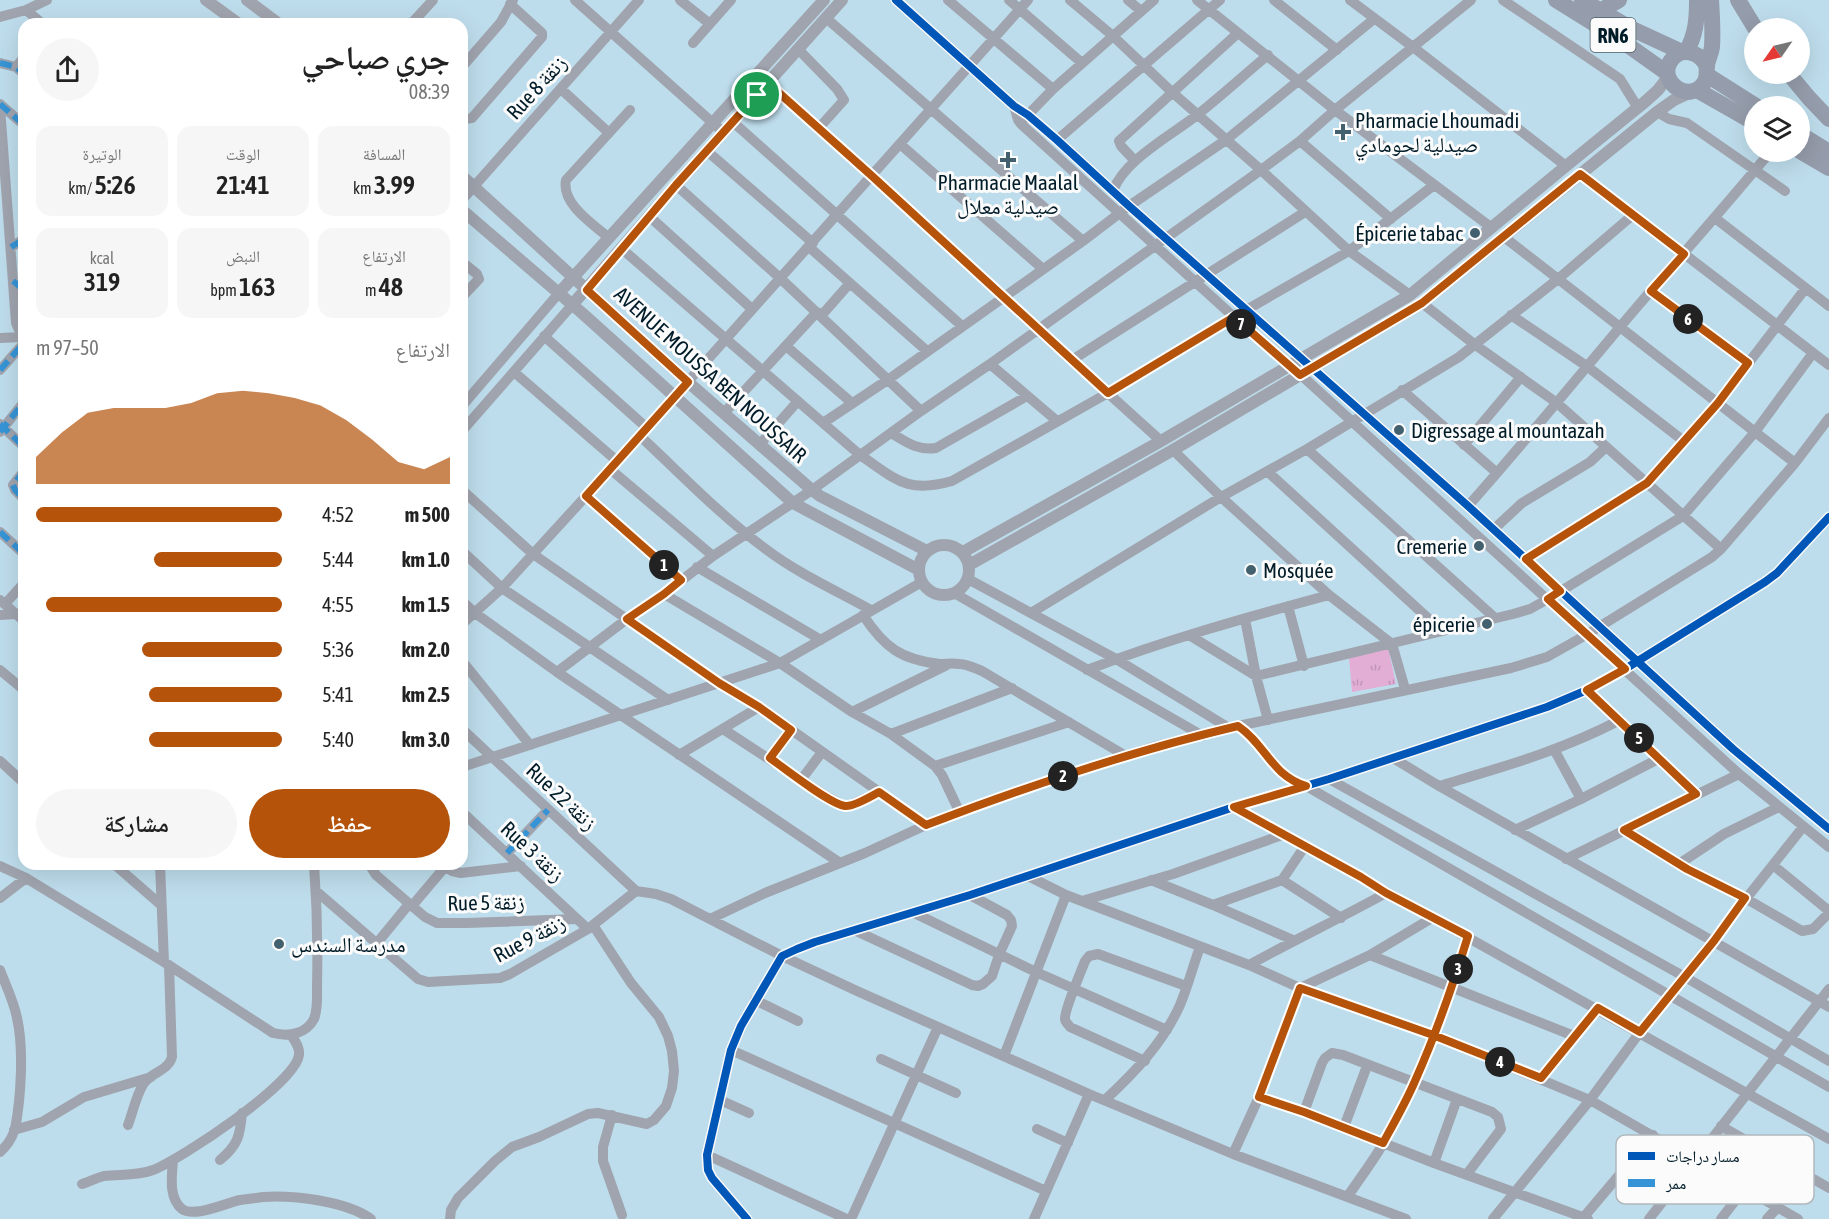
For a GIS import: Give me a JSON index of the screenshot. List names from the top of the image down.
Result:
{
  "streets": {
    "main road": ["RN6"],
    "street": [
      "Rue 8 زنقة",
      "AVENUE MOUSSA BEN NOUSSAIR",
      "Rue 22 زنقة",
      "Rue 3 زنقة",
      "Rue 5 زنقة",
      "Rue 9 زنقة"
    ]
  },
  "crossings": [
    ["Rue 8 زنقة", "AVENUE MOUSSA BEN NOUSSAIR"],
    ["Rue 22 زنقة", "Rue 9 زنقة"],
    ["Rue 3 زنقة", "Rue 5 زنقة"]
  ],
  "places": {
    "health": ["Pharmacie Lhoumadi صيدلية لحومادي", "Pharmacie Maalal صيدلية معلال"],
    "other": [
      "Épicerie tabac",
      "Digressage al mountazah",
      "Cremerie",
      "Mosquée",
      "épicerie",
      "مدرسة السندس"
    ]
  },
  "legend": ["مسار دراجات", "ممر"],
  "north": "bottom left",
  "page": {
    "heading": ["جري صباحي", "08:39"],
    "stats": [
      ["المسافة", "3.99 km"],
      ["الوقت", "21:41"],
      ["الوتيرة", "5:26 /km"],
      ["الارتفاع", "48 m"],
      ["النبض", "163 bpm"],
      ["kcal", "319"]
    ],
    "pins": [
      "6",
      "7",
      "1",
      "5",
      "2",
      "3",
      "4"
    ],
    "chart": ["الارتفاع", "50–97 m"],
    "list": [
      {
        "name": "500 m",
        "note": "4:52"
      },
      {
        "name": "1.0 km",
        "note": "5:44"
      },
      {
        "name": "1.5 km",
        "note": "4:55"
      },
      {
        "name": "2.0 km",
        "note": "5:36"
      },
      {
        "name": "2.5 km",
        "note": "5:41"
      },
      {
        "name": "3.0 km",
        "note": "5:40"
      }
    ],
    "buttons": ["حفظ", "مشاركة"]
  }
}
